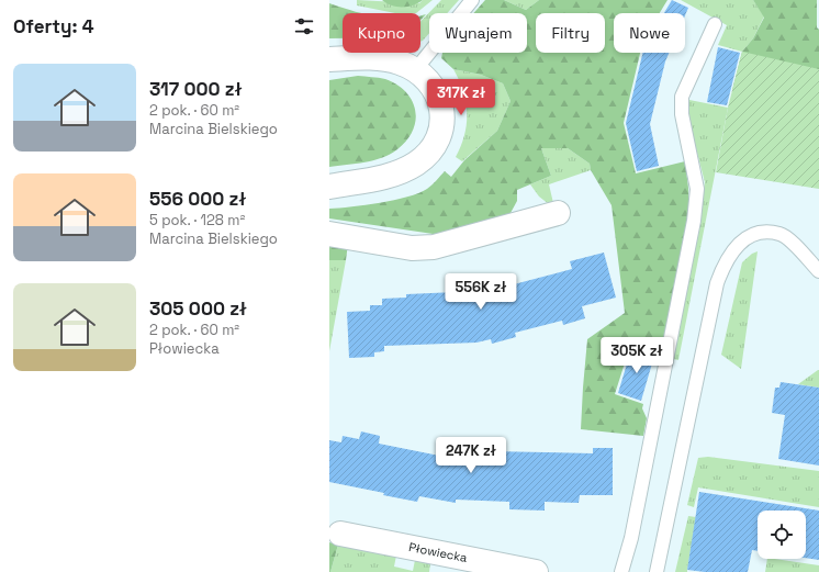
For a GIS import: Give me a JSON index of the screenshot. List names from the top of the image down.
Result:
{
  "streets": {
    "street": ["Płowiecka"]
  },
  "page": {
    "heading": "Oferty: 4",
    "chip": [
      "Kupno",
      "Wynajem",
      "Filtry",
      "Nowe"
    ],
    "list": [
      {
        "name": "317 000 zł",
        "note": "2 pok. · 60 m² · Marcina Bielskiego"
      },
      {
        "name": "556 000 zł",
        "note": "5 pok. · 128 m² · Marcina Bielskiego"
      },
      {
        "name": "305 000 zł",
        "note": "2 pok. · 60 m² · Płowiecka"
      }
    ],
    "price": [
      "317K zł",
      "556K zł",
      "305K zł",
      "247K zł"
    ]
  }
}
